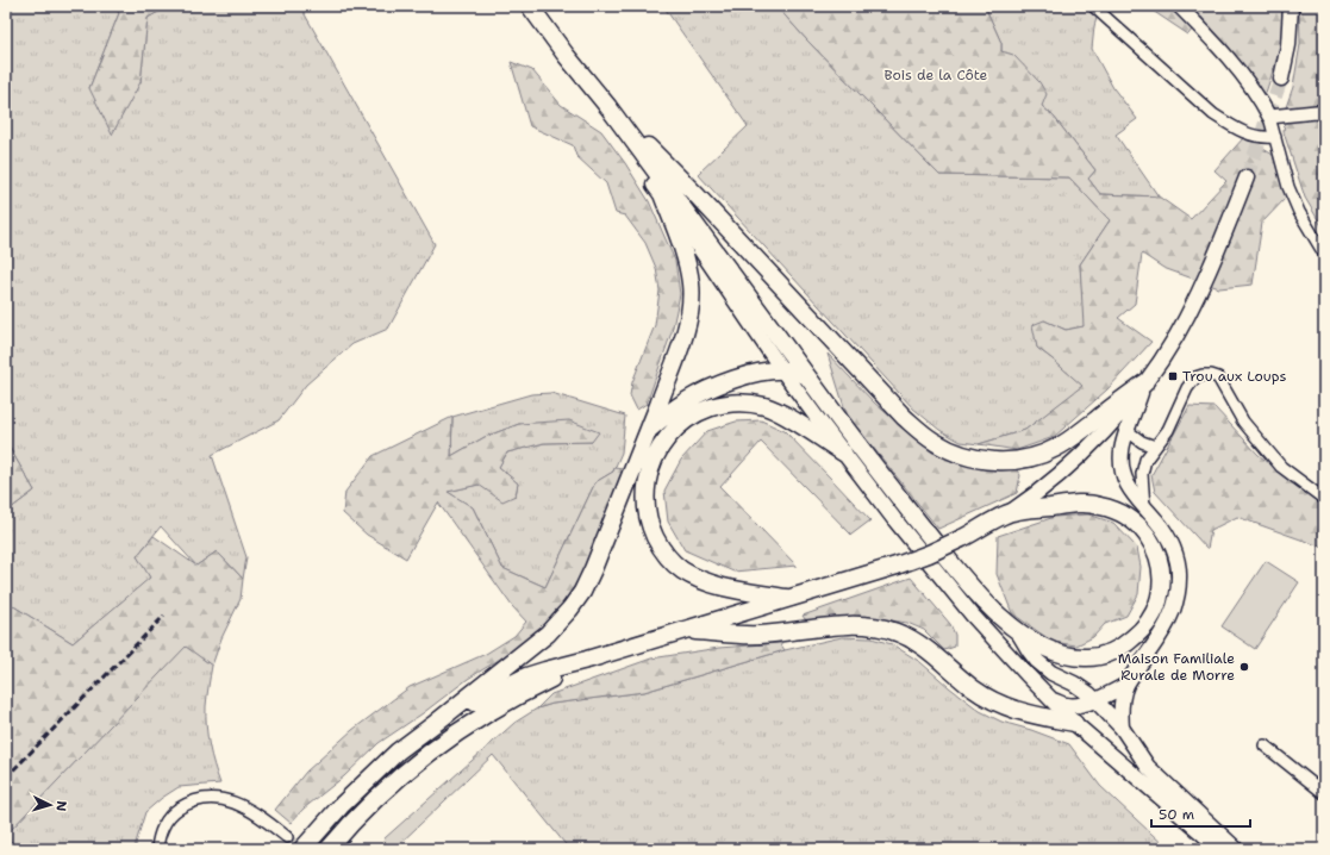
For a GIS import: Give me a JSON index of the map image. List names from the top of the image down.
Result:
{
  "parks": ["Bois de la Côte"],
  "places": {
    "transit": ["Trou aux Loups"],
    "other": ["Maison Familiale Rurale de Morre"]
  },
  "scale_bar": "50 m",
  "north": "right"
}
